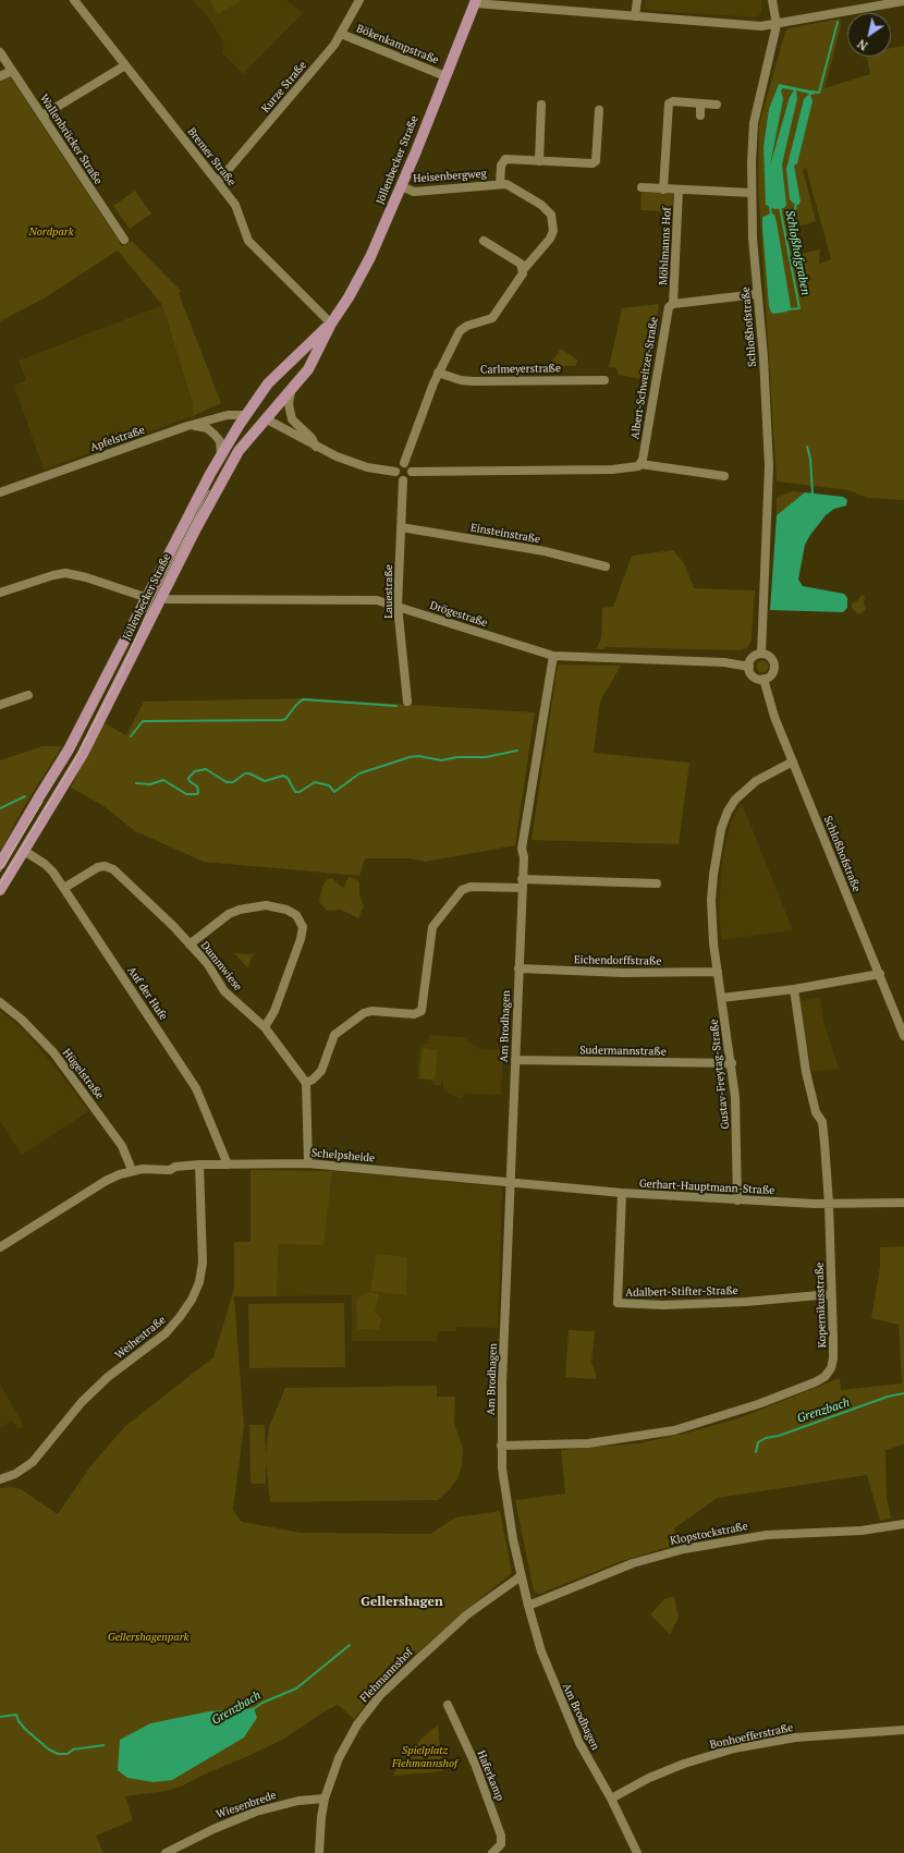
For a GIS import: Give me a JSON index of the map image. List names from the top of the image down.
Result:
{
  "streets": {
    "main road": ["Jöllenbecker Straße"],
    "street": [
      "Bökenkampstraße",
      "Kurze Straße",
      "Wallenbrücker Straße",
      "Bremer Straße",
      "Heisenbergweg",
      "Möhlmanns Hof",
      "Schloßhofstraße",
      "Carlmeyerstraße",
      "Albert-Schweitzer-Straße",
      "Apfelstraße",
      "Einsteinstraße",
      "Lauestraße",
      "Drögestraße",
      "Eichendorffstraße",
      "Dammwiese",
      "Auf der Hufe",
      "Am Brodhagen",
      "Sudermannstraße",
      "Hügelstraße",
      "Gustav-Freytag-Straße",
      "Schelpsheide",
      "Gerhart-Hauptmann-Straße",
      "Adalbert-Stifter-Straße",
      "Kopernikusstraße",
      "Weihestraße",
      "Klopstockstraße",
      "Flehmannshof",
      "Bonhoefferstraße",
      "Haferkamp",
      "Wiesenbrede"
    ]
  },
  "crossings": [
    ["Bökenkampstraße", "Kurze Straße"],
    ["Bökenkampstraße", "Jöllenbecker Straße"],
    ["Kurze Straße", "Bremer Straße"],
    ["Bremer Straße", "Jöllenbecker Straße"],
    ["Jöllenbecker Straße", "Heisenbergweg"],
    ["Jöllenbecker Straße", "Apfelstraße"],
    ["Jöllenbecker Straße", "Drögestraße"],
    ["Jöllenbecker Straße", "Auf der Hufe"],
    ["Möhlmanns Hof", "Albert-Schweitzer-Straße"],
    ["Schloßhofstraße", "Drögestraße"],
    ["Schloßhofstraße", "Gustav-Freytag-Straße"],
    ["Einsteinstraße", "Lauestraße"],
    ["Lauestraße", "Drögestraße"],
    ["Drögestraße", "Am Brodhagen"],
    ["Eichendorffstraße", "Am Brodhagen"],
    ["Eichendorffstraße", "Gustav-Freytag-Straße"],
    ["Dammwiese", "Auf der Hufe"],
    ["Auf der Hufe", "Schelpsheide"],
    ["Am Brodhagen", "Sudermannstraße"],
    ["Am Brodhagen", "Schelpsheide"],
    ["Am Brodhagen", "Gerhart-Hauptmann-Straße"],
    ["Am Brodhagen", "Kopernikusstraße"],
    ["Am Brodhagen", "Klopstockstraße"],
    ["Am Brodhagen", "Flehmannshof"],
    ["Am Brodhagen", "Bonhoefferstraße"],
    ["Sudermannstraße", "Gustav-Freytag-Straße"],
    ["Hügelstraße", "Schelpsheide"],
    ["Gustav-Freytag-Straße", "Gerhart-Hauptmann-Straße"],
    ["Schelpsheide", "Gerhart-Hauptmann-Straße"],
    ["Schelpsheide", "Weihestraße"],
    ["Gerhart-Hauptmann-Straße", "Adalbert-Stifter-Straße"],
    ["Gerhart-Hauptmann-Straße", "Kopernikusstraße"],
    ["Adalbert-Stifter-Straße", "Kopernikusstraße"],
    ["Flehmannshof", "Wiesenbrede"]
  ],
  "districts": ["Gellershagen"],
  "water": ["Schloßhofgraben", "Grenzbach"],
  "parks": ["Nordpark", "Gellershagenpark", "Spielplatz Flehmannshof"],
  "north": "bottom left"
}
